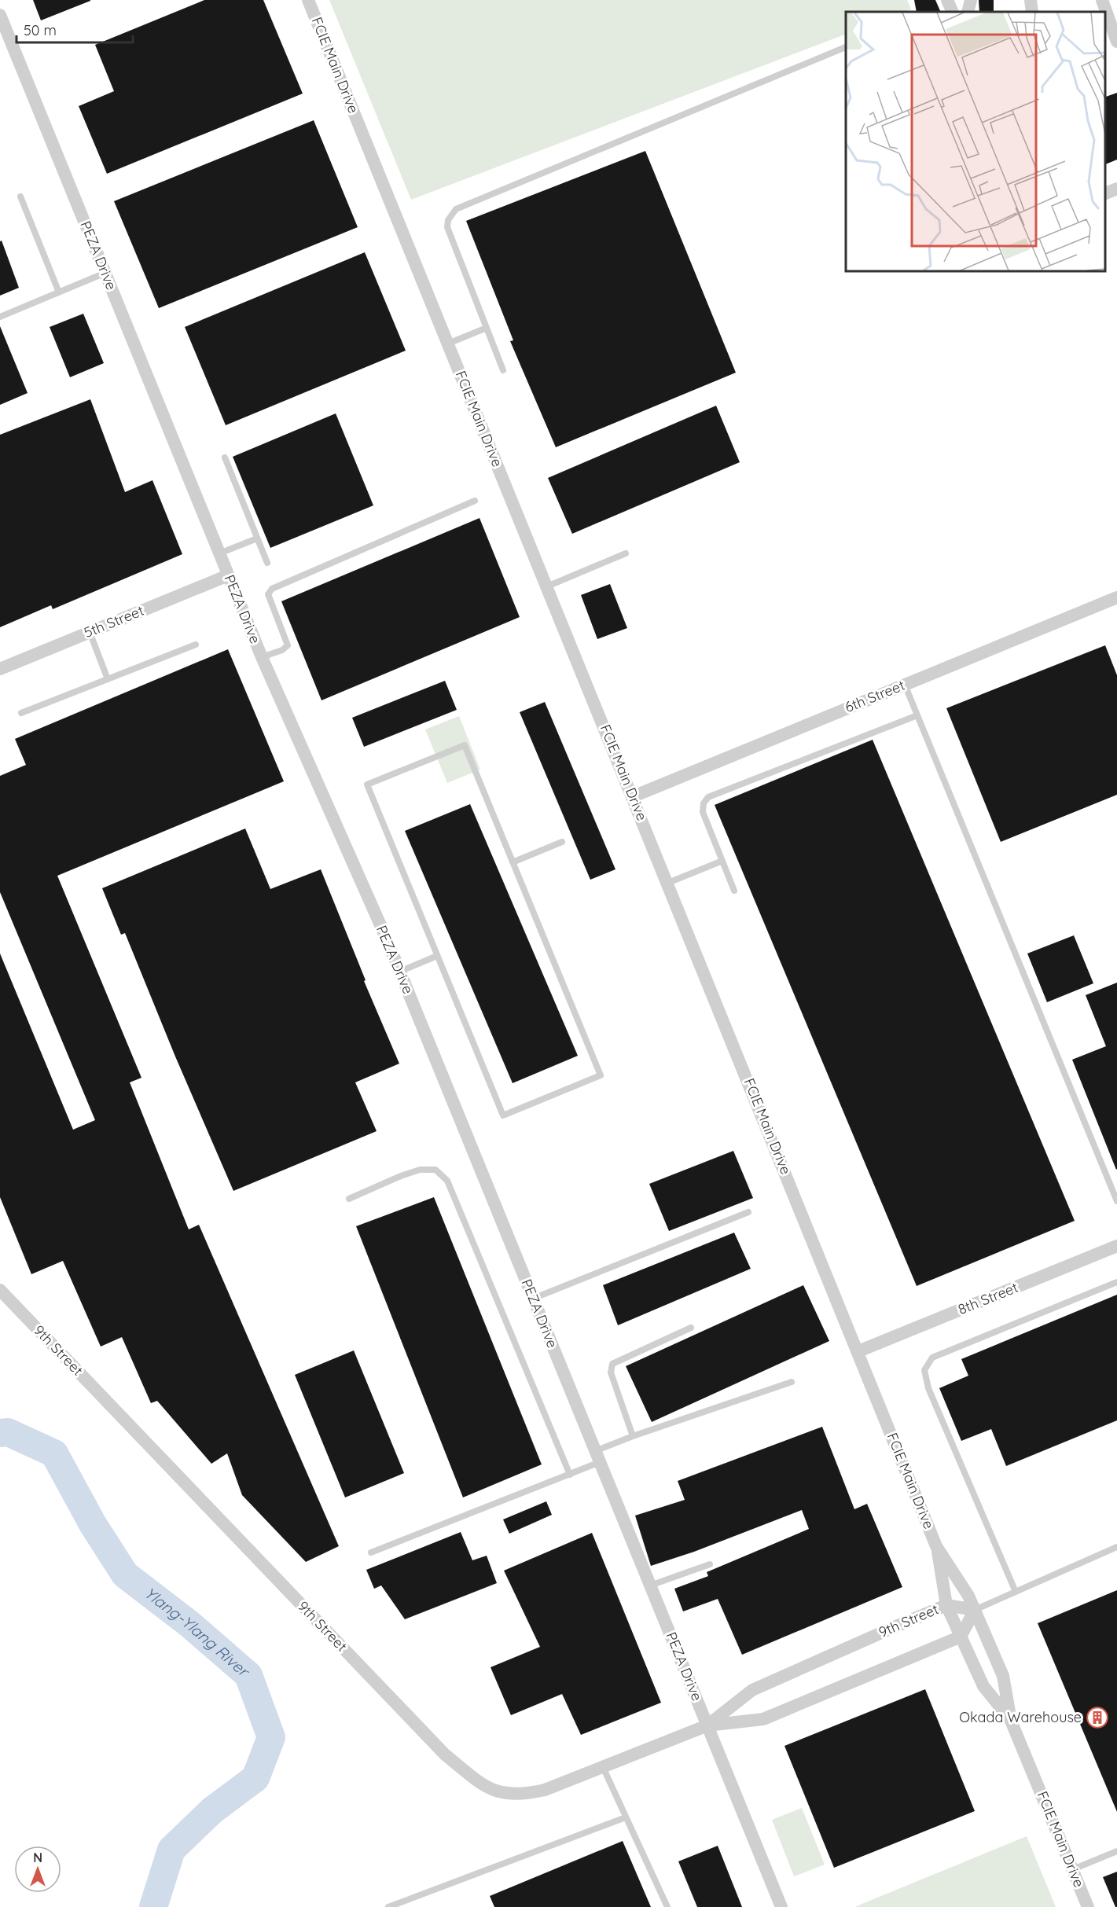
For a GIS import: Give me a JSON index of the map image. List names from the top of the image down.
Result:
{
  "streets": {
    "street": [
      "FCIE Main Drive",
      "PEZA Drive",
      "5th Street",
      "6th Street",
      "8th Street",
      "9th Street"
    ]
  },
  "crossings": [
    ["FCIE Main Drive", "6th Street"],
    ["FCIE Main Drive", "8th Street"],
    ["FCIE Main Drive", "9th Street"],
    ["PEZA Drive", "5th Street"],
    ["PEZA Drive", "9th Street"]
  ],
  "water": ["Ylang-Ylang River"],
  "places": {
    "building": ["Okada Warehouse"]
  },
  "scale_bar": "50 m",
  "north": "top"
}
